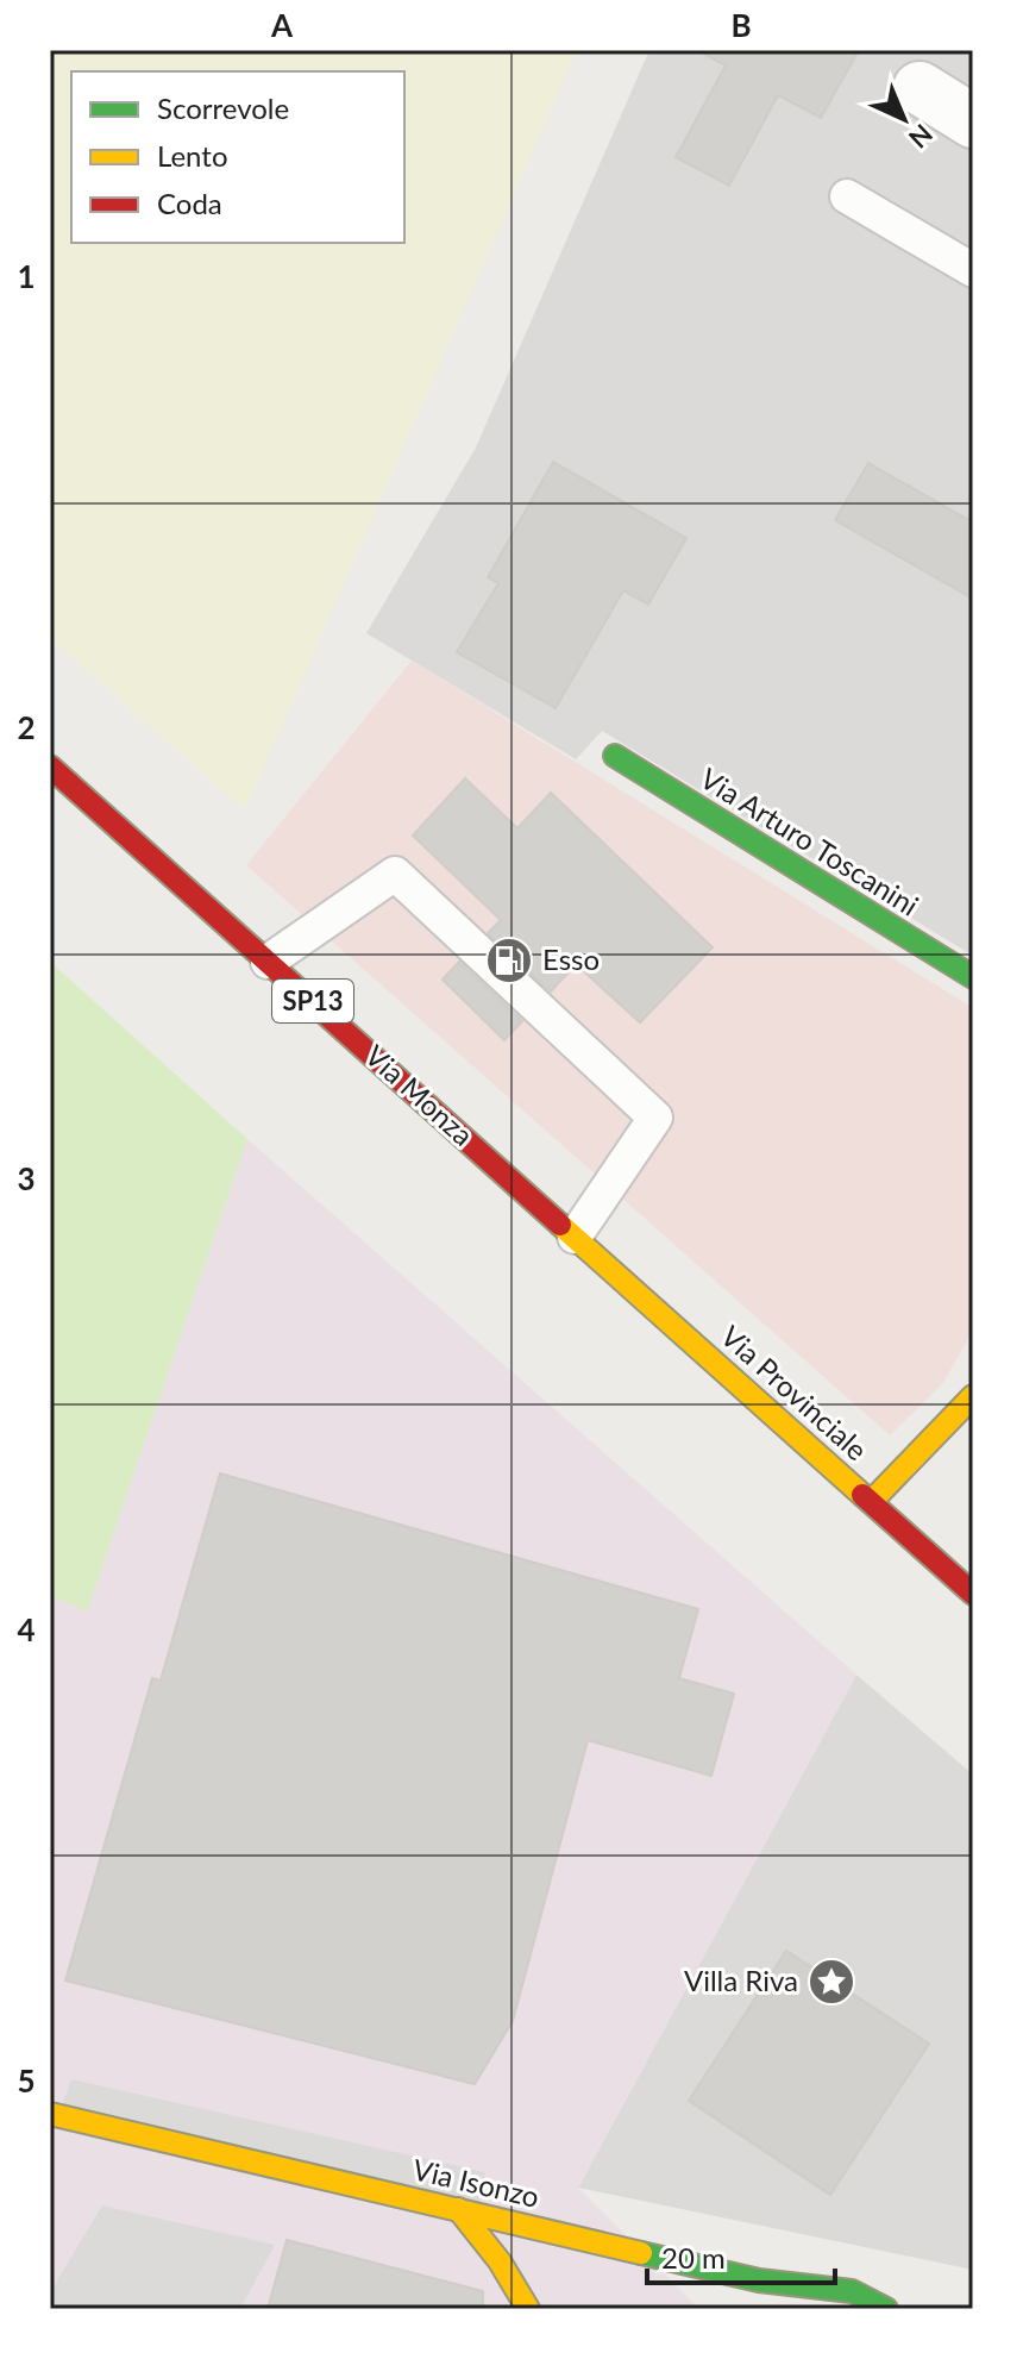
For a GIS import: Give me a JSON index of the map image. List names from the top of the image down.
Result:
{
  "streets": {
    "street": [
      "Via Arturo Toscanini",
      "SP13",
      "Via Monza",
      "Via Provinciale",
      "Via Isonzo"
    ]
  },
  "crossings": [
    ["Via Monza", "Via Provinciale"]
  ],
  "places": {
    "fuel station": ["Esso"],
    "place": ["Villa Riva"]
  },
  "legend": ["Scorrevole", "Lento", "Coda"],
  "scale_bar": "20 m",
  "north": "bottom right",
  "grid": {
    "columns": ["A", "B"],
    "rows": [
      "1",
      "2",
      "3",
      "4",
      "5"
    ]
  }
}
